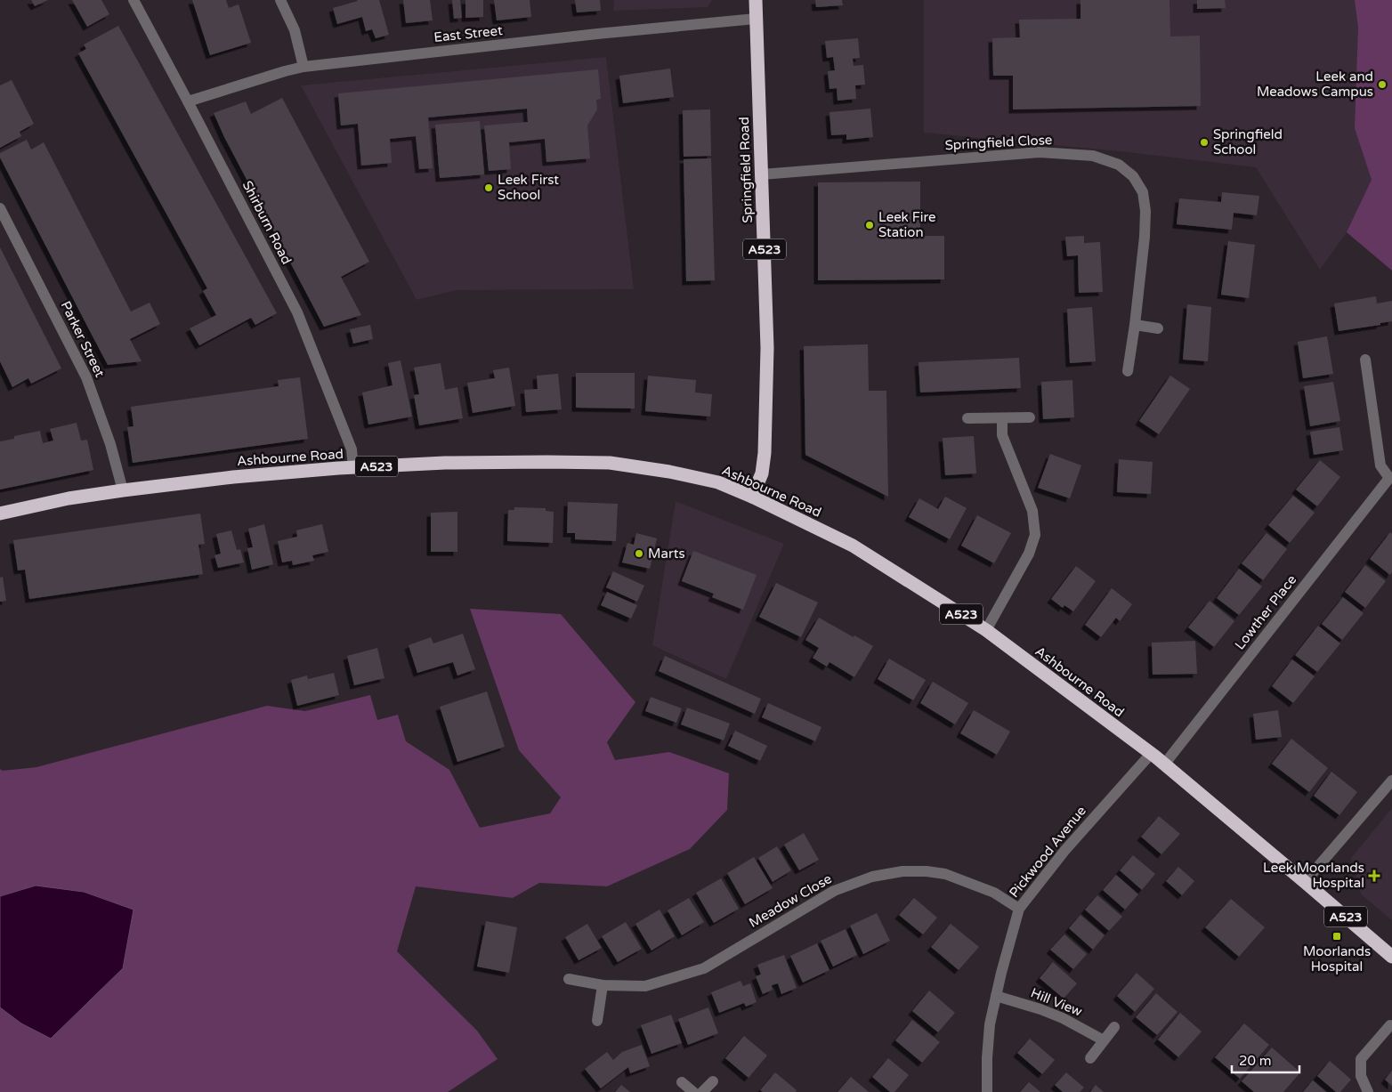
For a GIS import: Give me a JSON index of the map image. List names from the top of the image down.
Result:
{
  "streets": {
    "highway": ["Springfield Road", "A523", "Ashbourne Road"],
    "street": [
      "East Street",
      "Springfield Close",
      "Shirburn Road",
      "Parker Street",
      "Lowther Place",
      "Pickwood Avenue",
      "Meadow Close",
      "Hill View"
    ]
  },
  "crossings": [
    ["East Street", "Springfield Road"],
    ["East Street", "Shirburn Road"],
    ["Springfield Close", "Springfield Road"],
    ["Springfield Road", "Ashbourne Road"],
    ["Shirburn Road", "Ashbourne Road"],
    ["Parker Street", "Ashbourne Road"],
    ["Ashbourne Road", "Lowther Place"],
    ["Ashbourne Road", "Pickwood Avenue"],
    ["Pickwood Avenue", "Meadow Close"],
    ["Pickwood Avenue", "Hill View"]
  ],
  "places": {
    "other": [
      "Leek and Meadows Campus",
      "Springfield School",
      "Leek First School",
      "Leek Fire Station",
      "Marts"
    ],
    "health": ["Leek Moorlands Hospital"],
    "transit": ["Moorlands Hospital"]
  },
  "scale_bar": "20 m"
}
